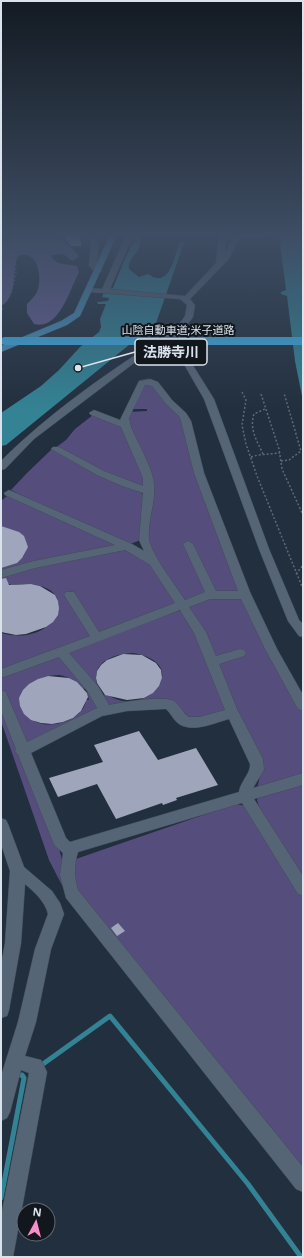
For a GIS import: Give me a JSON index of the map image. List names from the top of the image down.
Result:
{
  "streets": {
    "highway": ["山陰自動車道;米子道路"]
  },
  "places": ["法勝寺川"],
  "north": "top"
}
